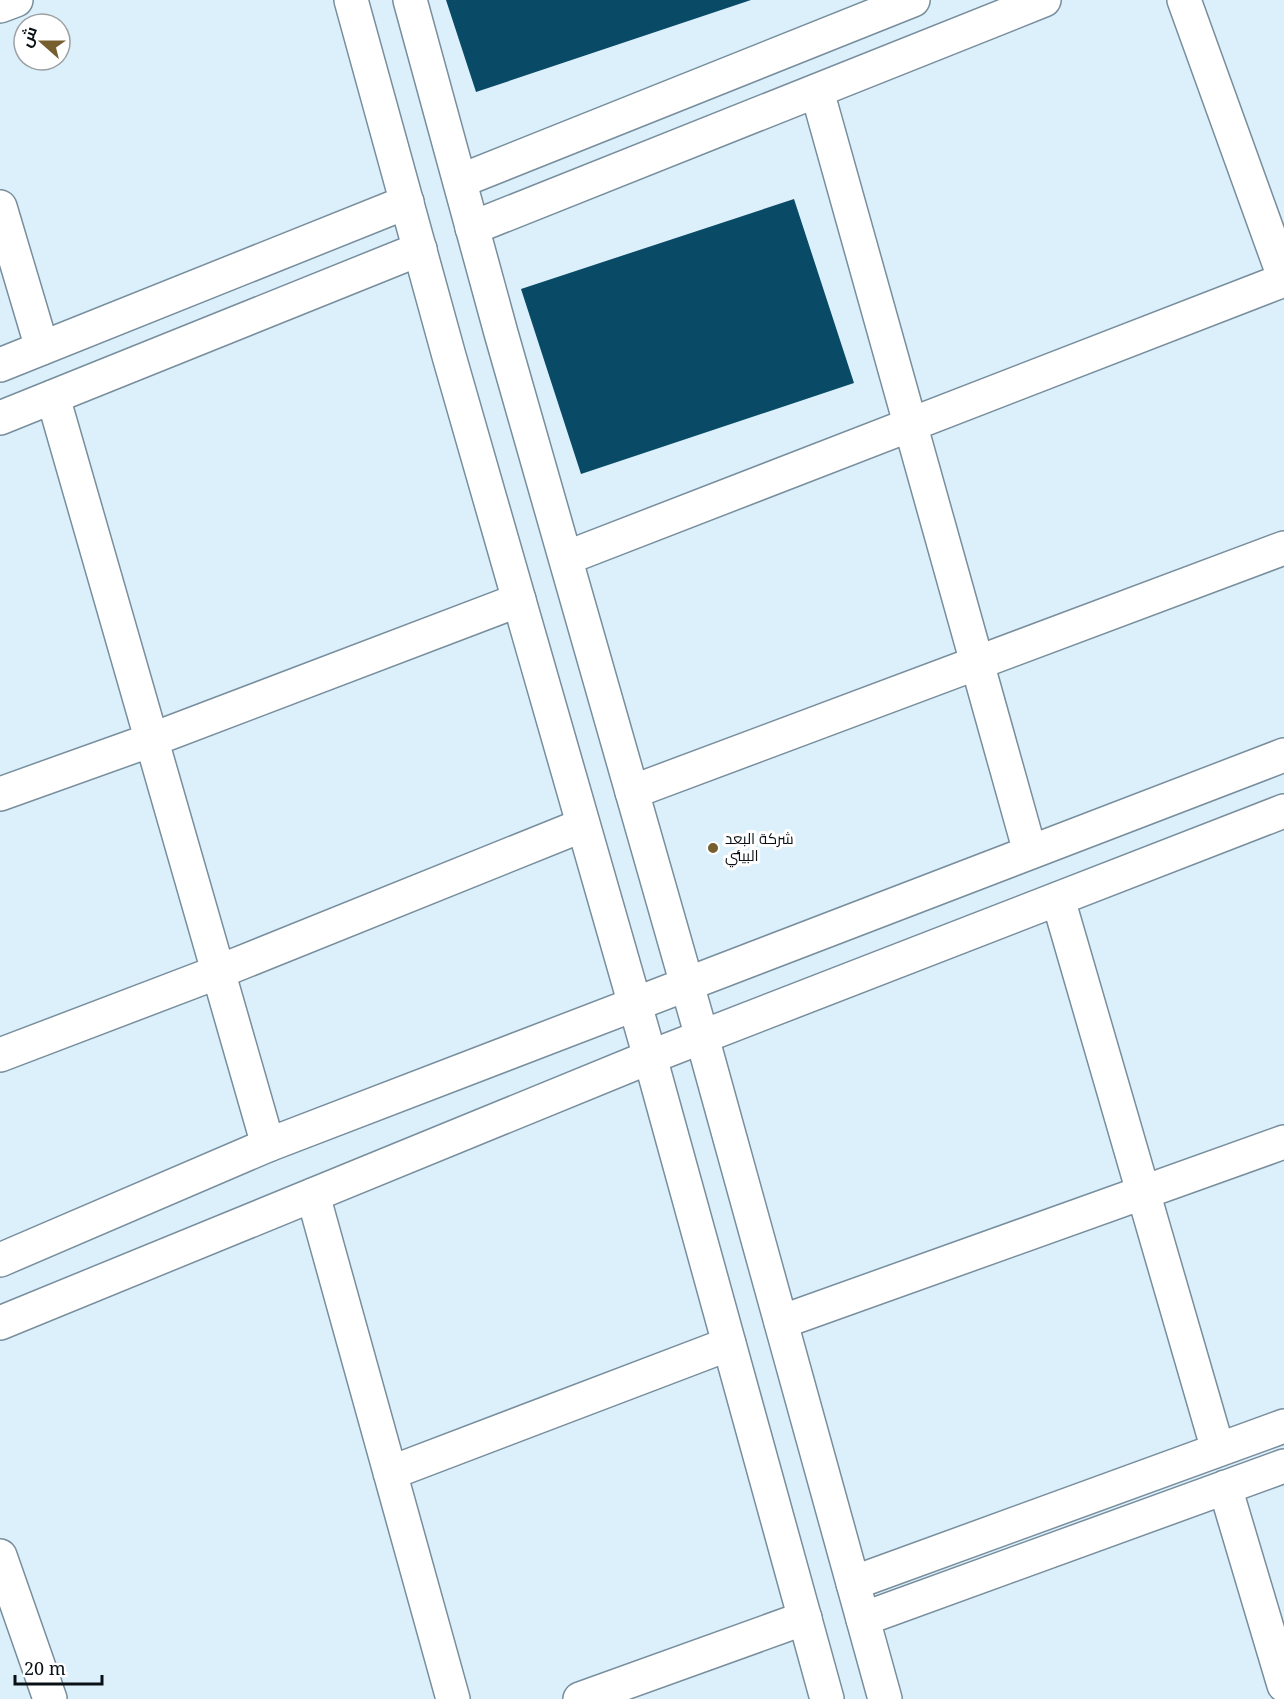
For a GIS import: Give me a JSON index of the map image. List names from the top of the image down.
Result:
{
  "places": ["ِشركة البعد البيئي"],
  "scale_bar": "20 m",
  "north": "left"
}
